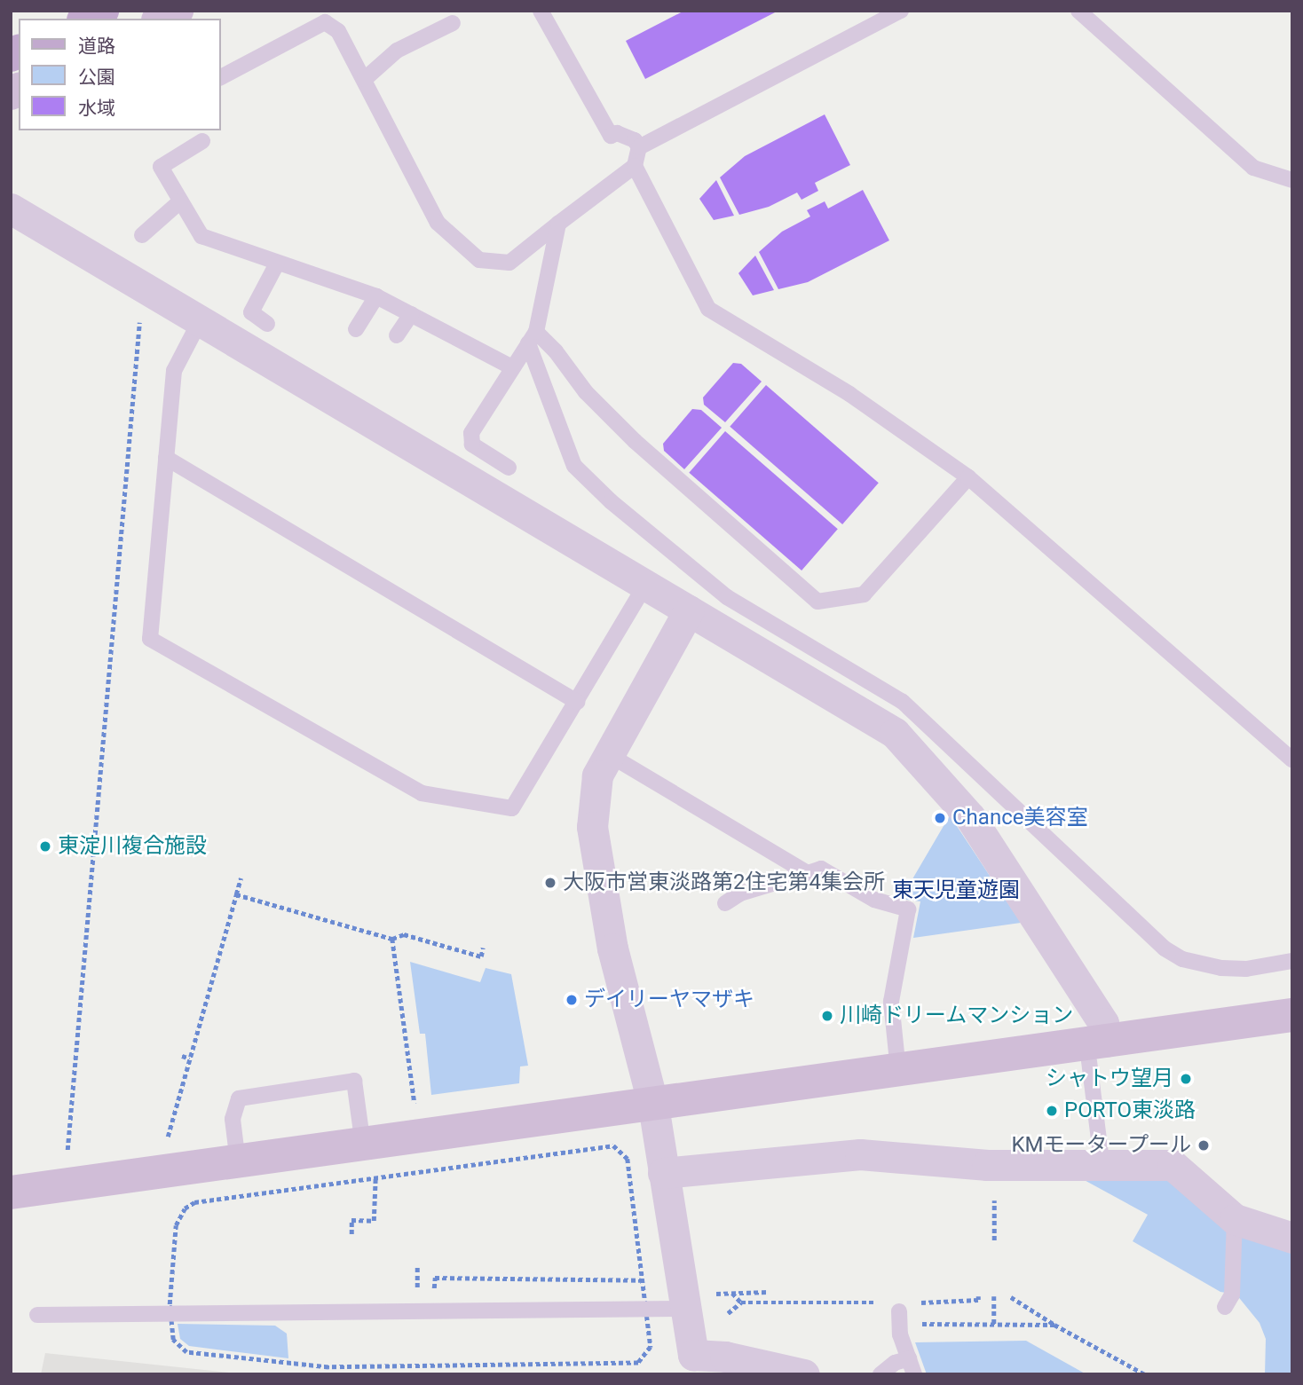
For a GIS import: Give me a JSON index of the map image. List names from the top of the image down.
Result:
{
  "parks": ["東天児童遊園"],
  "places": [
    "Chance美容室",
    "東淀川複合施設",
    "大阪市営東淡路第2住宅第4集会所",
    "デイリーヤマザキ",
    "川崎ドリームマンション",
    "シャトウ望月",
    "PORTO東淡路",
    "KMモータープール"
  ],
  "legend": ["道路", "公園", "水域"]
}
